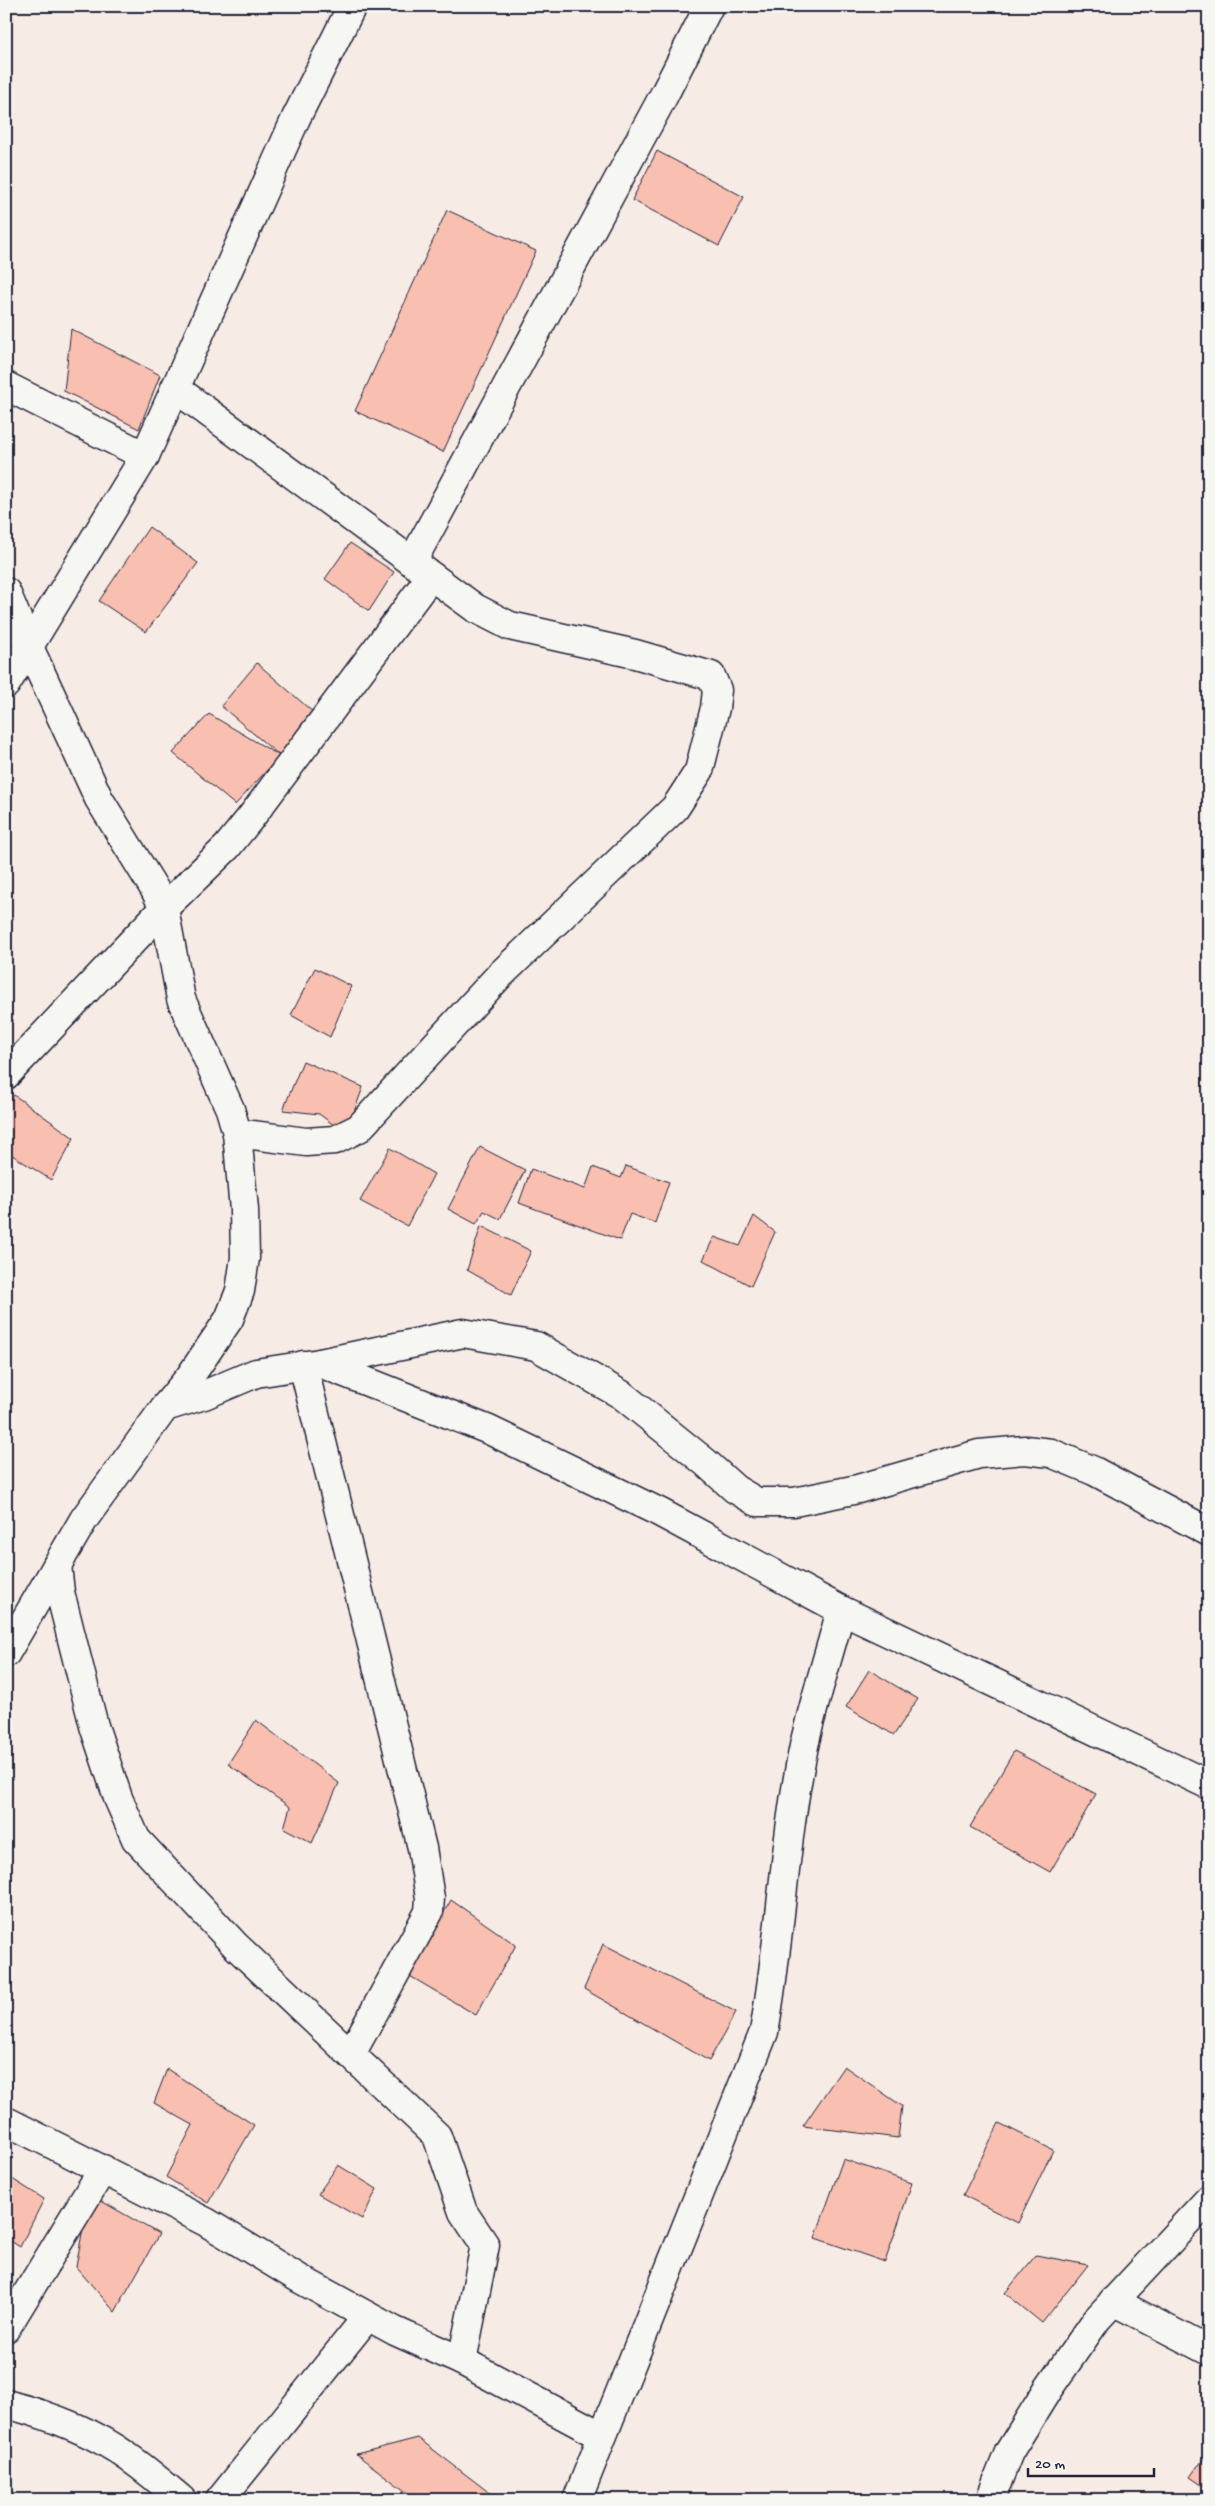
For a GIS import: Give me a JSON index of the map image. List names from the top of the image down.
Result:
{
  "scale_bar": "20 m"
}
